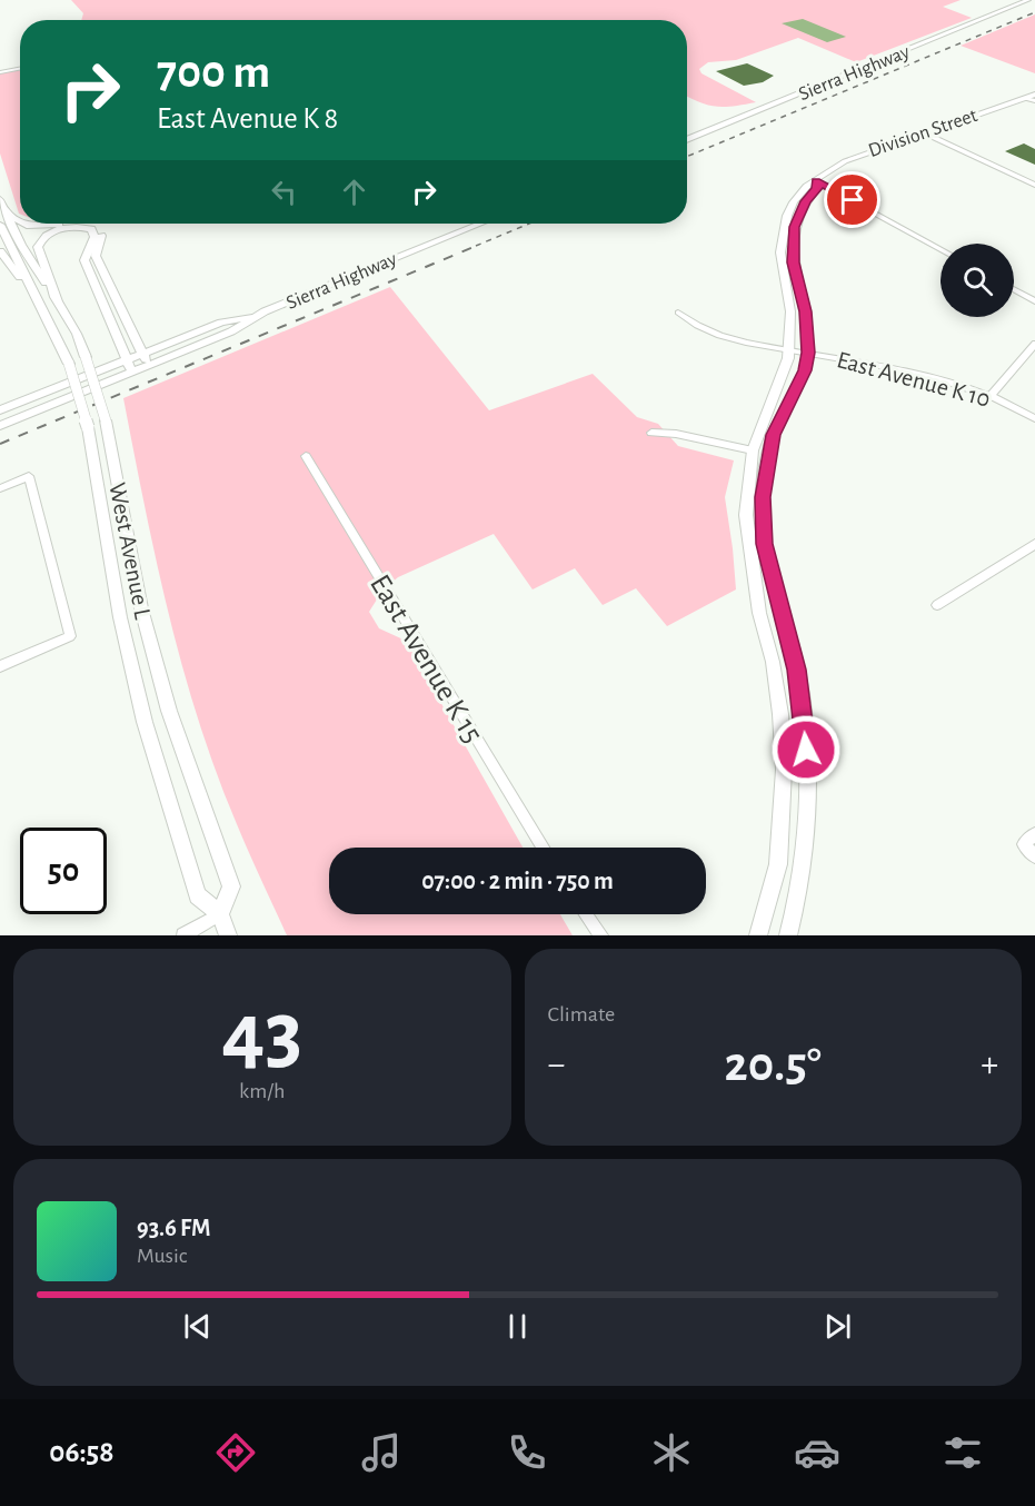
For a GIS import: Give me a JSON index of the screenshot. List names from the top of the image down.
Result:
{
  "streets": {
    "main road": ["Sierra Highway", "Division Street", "West Avenue L"],
    "street": ["East Avenue K 10", "East Avenue K 15"]
  },
  "crossings": [
    ["Division Street", "East Avenue K 10"]
  ],
  "page": {
    "turn": ["700 m", "East Avenue K 8"],
    "limit": "50",
    "trip": "07:00 · 2 min · 750 m",
    "tile": [
      ["43", "km/h"],
      "Climate"
    ],
    "heat": ["−", "20.5°", "+"],
    "song": ["93.6 FM", "Music"],
    "tabs": "06:58"
  }
}
